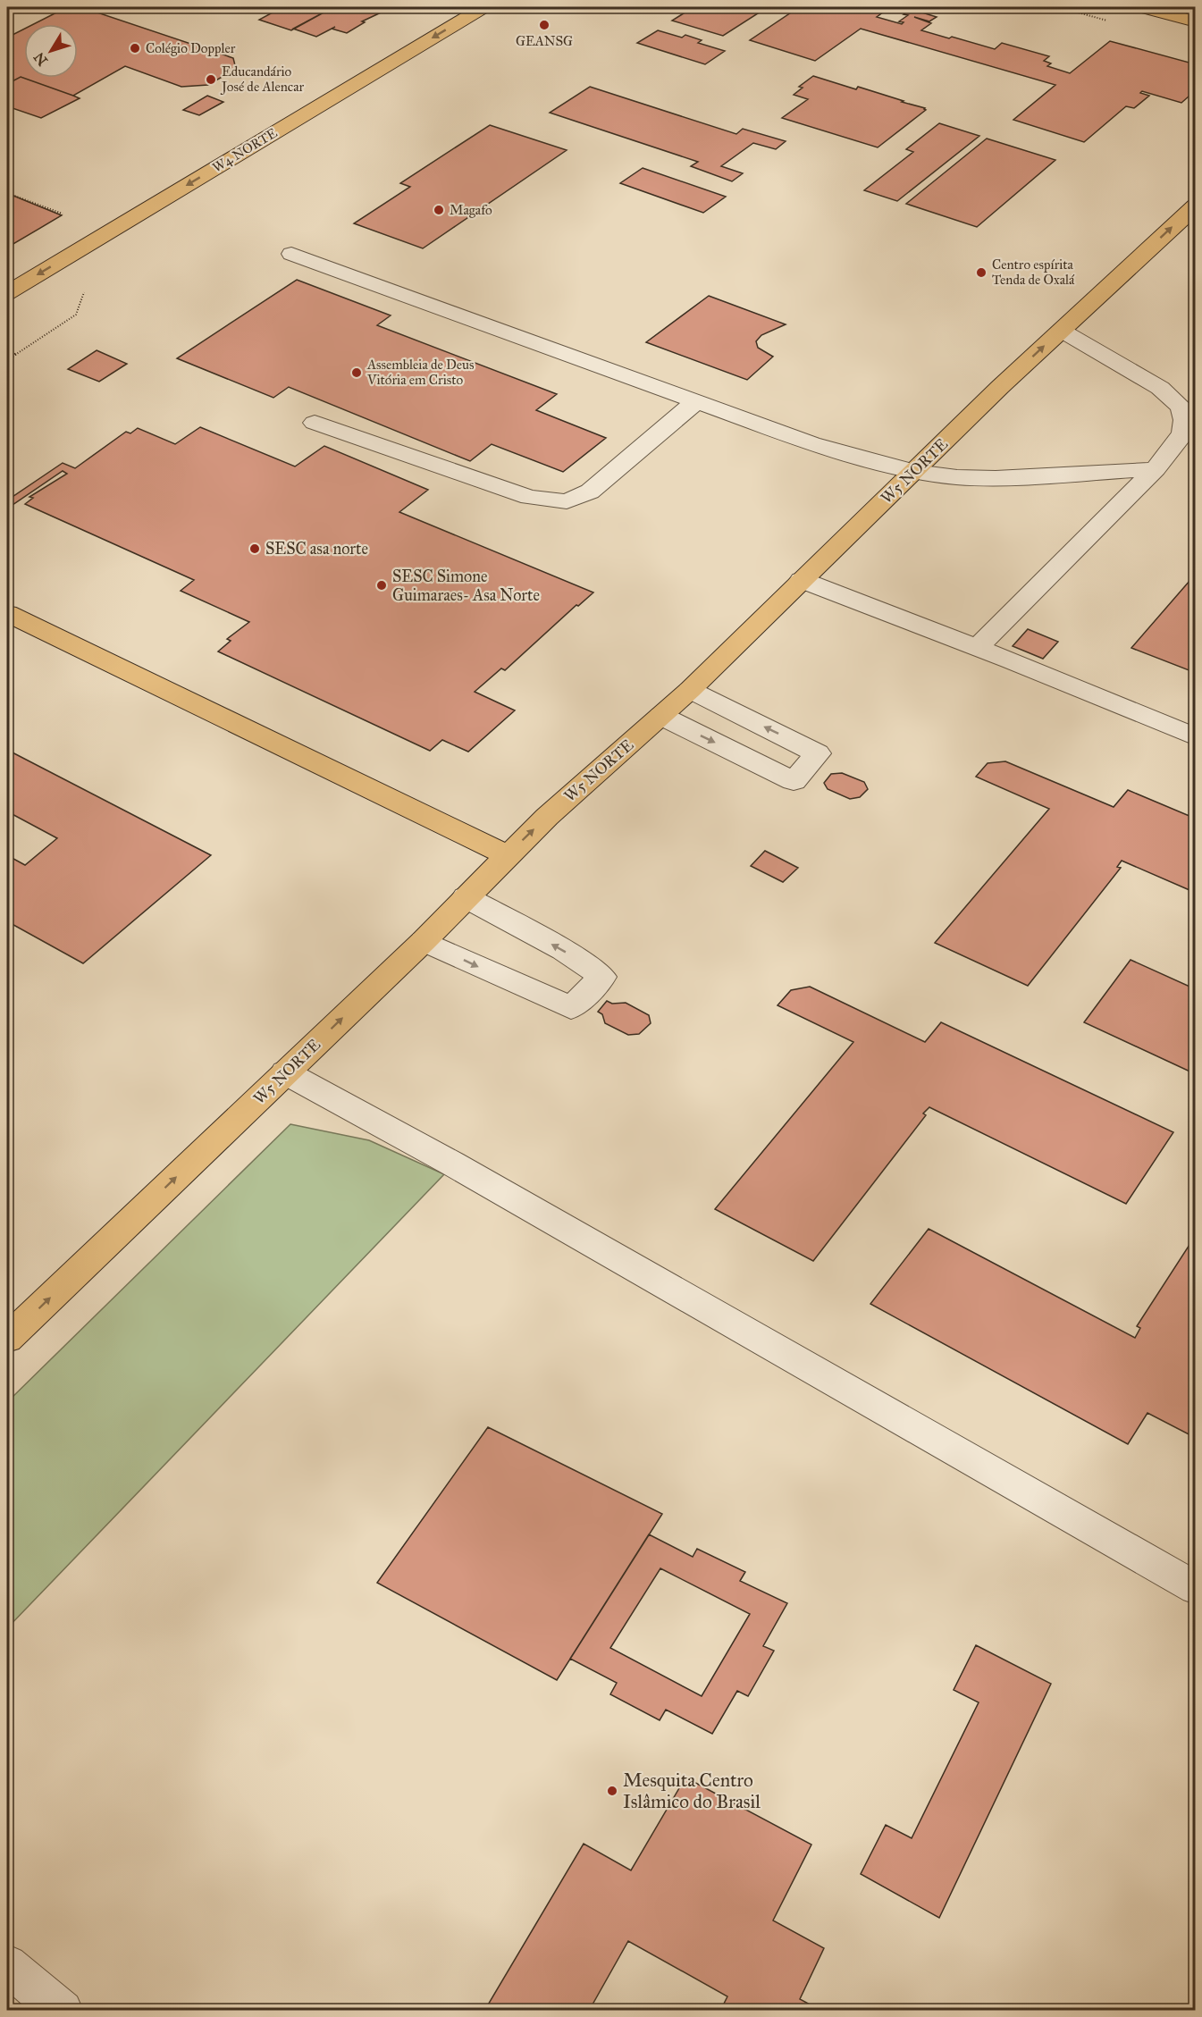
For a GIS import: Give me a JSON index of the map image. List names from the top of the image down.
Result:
{
  "streets": {
    "main road": ["W4 NORTE", "W5 NORTE"]
  },
  "one_way": ["W4 NORTE", "W5 NORTE"],
  "places": [
    "GEANSG",
    "Colégio Doppler",
    "Educandário José de Alencar",
    "Magafo",
    "Centro espírita Tenda de Oxalá",
    "Assembleia de Deus Vitória em Cristo",
    "SESC asa norte",
    "SESC Simone Guimaraes- Asa Norte",
    "Mesquita Centro Islâmico do Brasil"
  ],
  "north": "bottom left"
}
